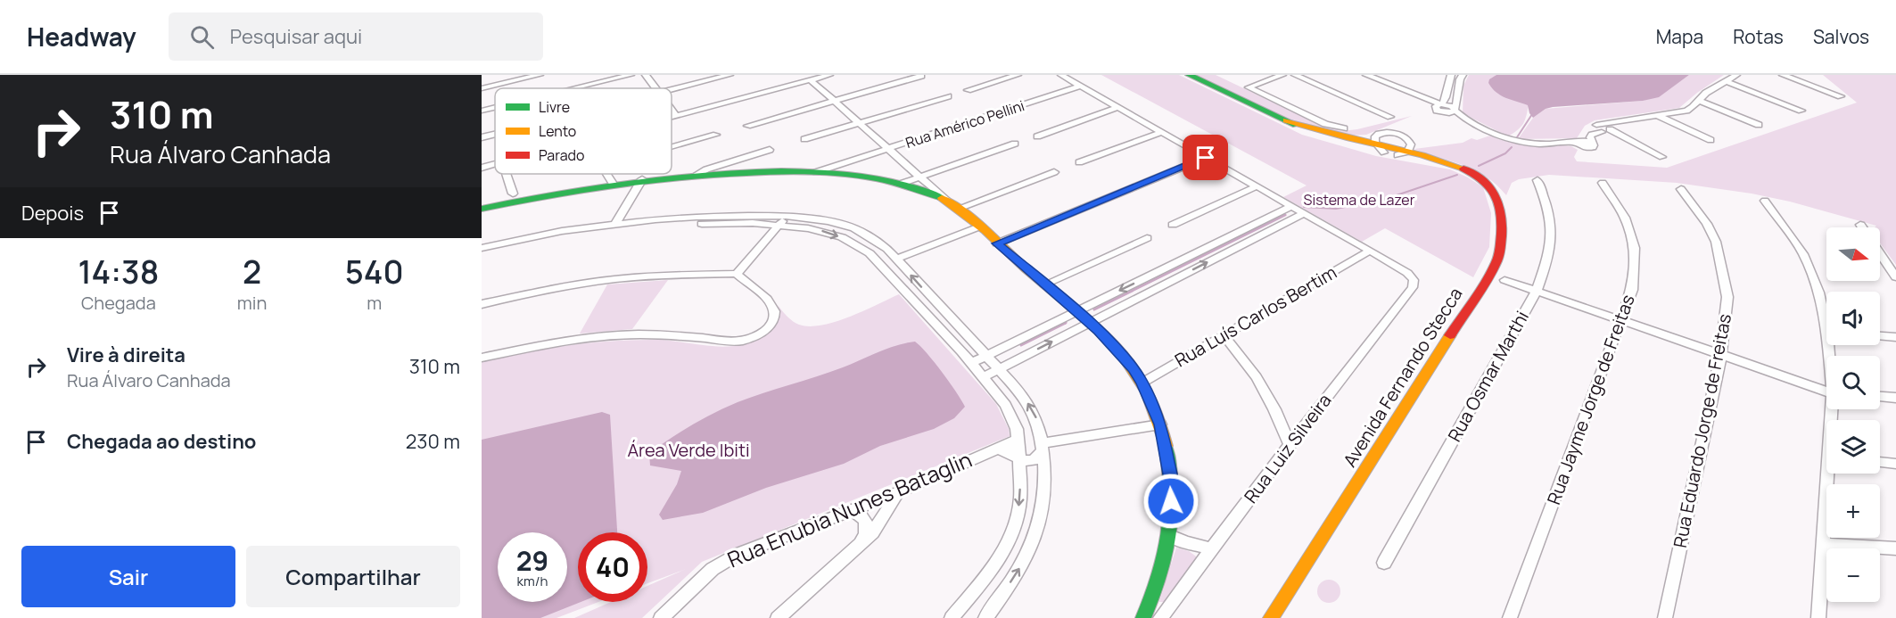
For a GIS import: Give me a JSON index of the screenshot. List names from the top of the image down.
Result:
{
  "streets": {
    "street": [
      "Rua Américo Pellini",
      "Rua Luís Carlos Bertim",
      "Rua Osmar Marthi",
      "Avenida Fernando Stecca",
      "Rua Jayme Jorge de Freitas",
      "Rua Eduardo Jorge de Freitas",
      "Rua Luiz Silveira",
      "Rua Enubia Nunes Bataglin"
    ]
  },
  "crossings": [
    ["Rua Luís Carlos Bertim", "Rua Luiz Silveira"]
  ],
  "parks": ["Sistema de Lazer", "Área Verde Ibiti"],
  "legend": ["Livre", "Lento", "Parado"],
  "north": "right",
  "page": {
    "header": "Headway",
    "search": "Pesquisar aqui",
    "nav": ["Mapa", "Rotas", "Salvos"],
    "turn": ["310 m", "Rua Álvaro Canhada"],
    "then": "Depois",
    "map_buttons": ["+", "−"],
    "eta": [
      "14:38",
      "Chegada",
      "2",
      "min",
      "540",
      "m"
    ],
    "list": [
      {
        "name": "Vire à direita",
        "note": "Rua Álvaro Canhada",
        "value": "310 m"
      },
      {
        "name": "Chegada ao destino",
        "value": "230 m"
      }
    ],
    "speed": "29 km/h",
    "limit": "40",
    "buttons": ["Sair", "Compartilhar"]
  }
}
